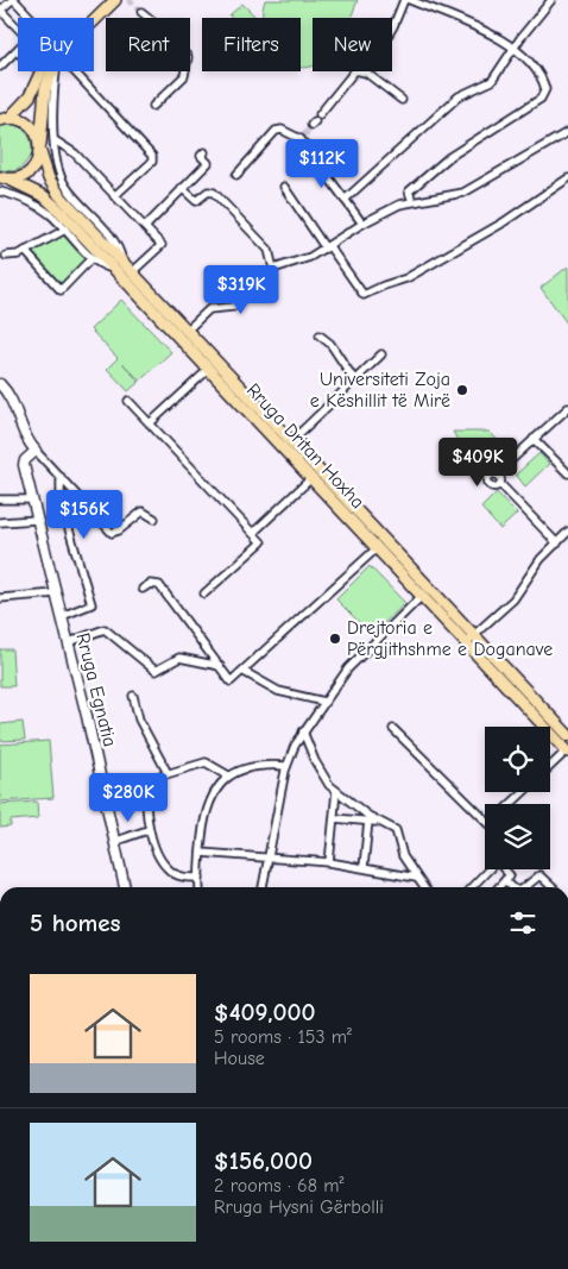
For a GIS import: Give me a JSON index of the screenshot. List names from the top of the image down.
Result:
{
  "streets": {
    "main road": ["Rruga Dritan Hoxha"],
    "street": ["Rruga Egnatia"]
  },
  "places": ["Universiteti Zoja e Këshillit të Mirë", "Drejtoria e Përgjithshme e Doganave"],
  "page": {
    "chip": [
      "Buy",
      "Rent",
      "Filters",
      "New"
    ],
    "price": [
      "$112K",
      "$319K",
      "$409K",
      "$156K",
      "$280K"
    ],
    "heading": "5 homes",
    "list": [
      {
        "name": "$409,000",
        "note": "5 rooms · 153 m² · House"
      },
      {
        "name": "$156,000",
        "note": "2 rooms · 68 m² · Rruga Hysni Gërbolli"
      }
    ]
  }
}
